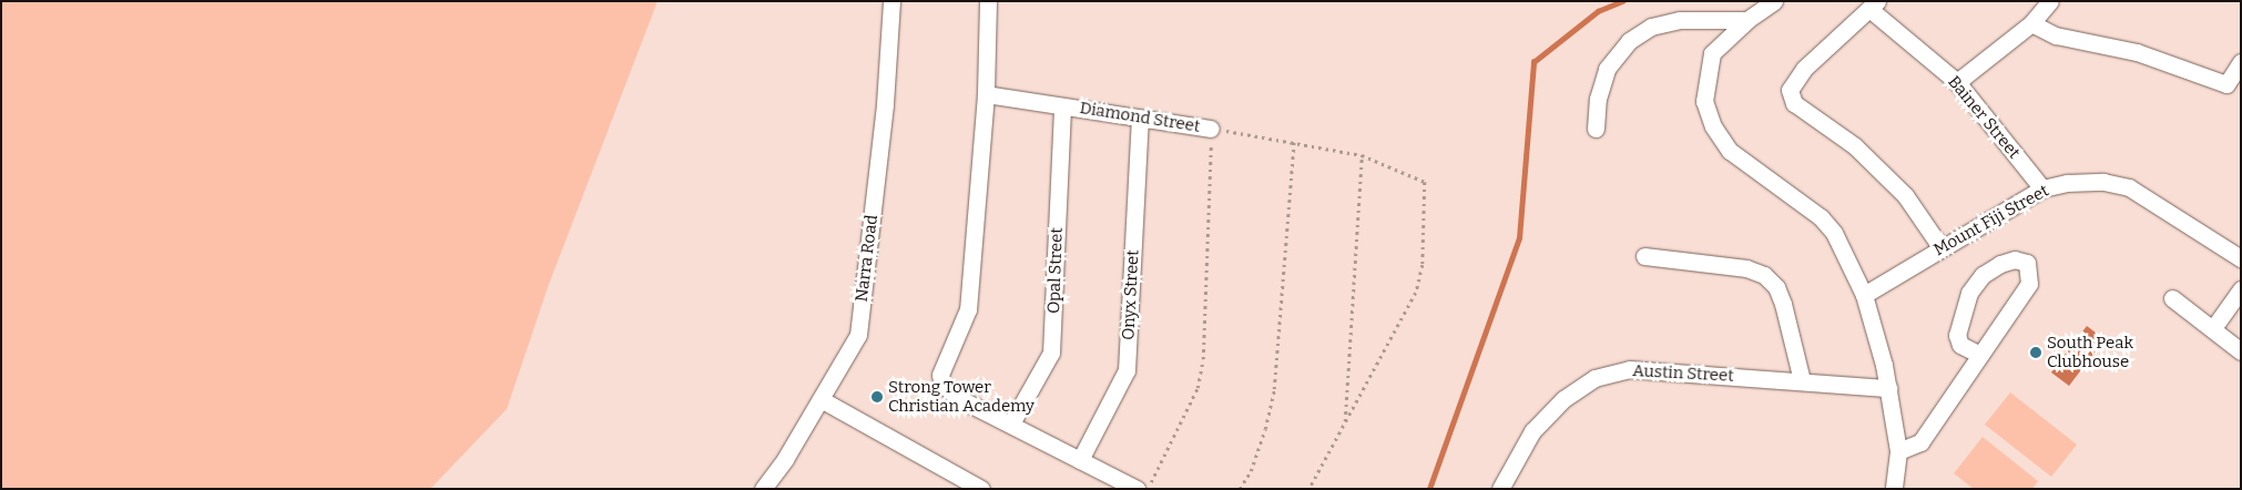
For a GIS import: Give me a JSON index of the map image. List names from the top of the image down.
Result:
{
  "streets": {
    "street": [
      "Diamond Street",
      "Bainer Street",
      "Mount Fiji Street",
      "Narra Road",
      "Opal Street",
      "Onyx Street",
      "Austin Street"
    ]
  },
  "crossings": [
    ["Diamond Street", "Opal Street"],
    ["Diamond Street", "Onyx Street"],
    ["Bainer Street", "Mount Fiji Street"]
  ],
  "places": ["South Peak Clubhouse", "Strong Tower Christian Academy"]
}
